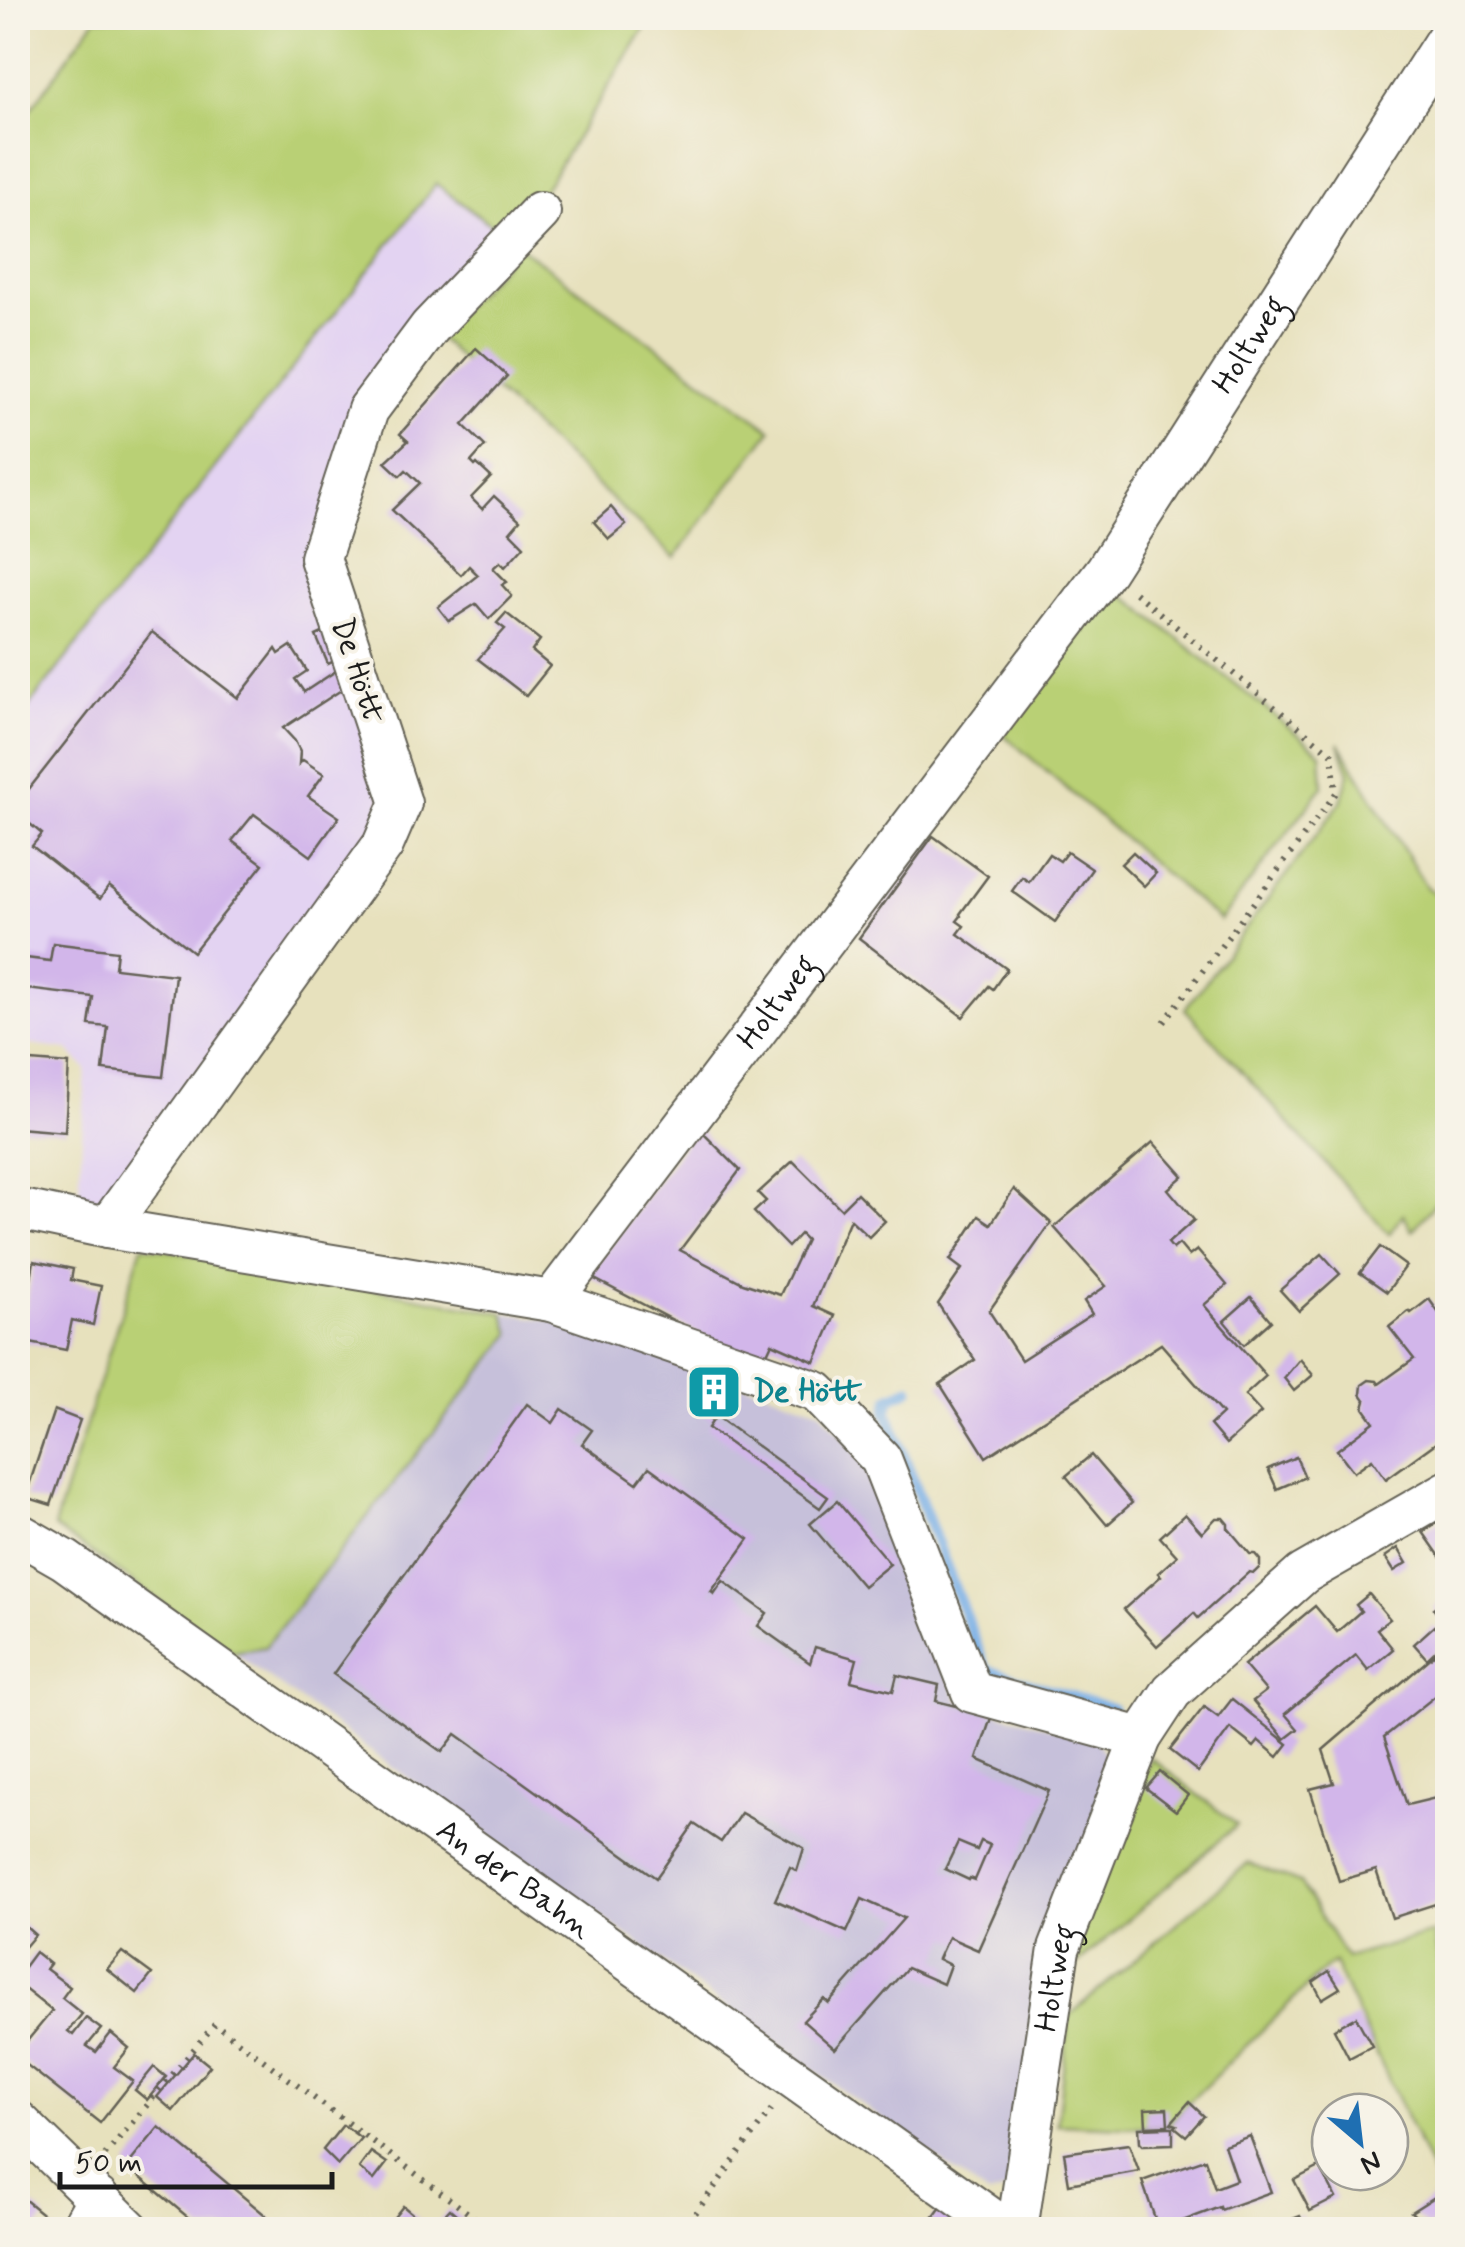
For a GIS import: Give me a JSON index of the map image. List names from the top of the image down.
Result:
{
  "streets": {
    "street": ["Holtweg", "De Hött", "An der Bahn"]
  },
  "places": {
    "building": ["De Hött"]
  },
  "scale_bar": "50 m",
  "north": "bottom right"
}
